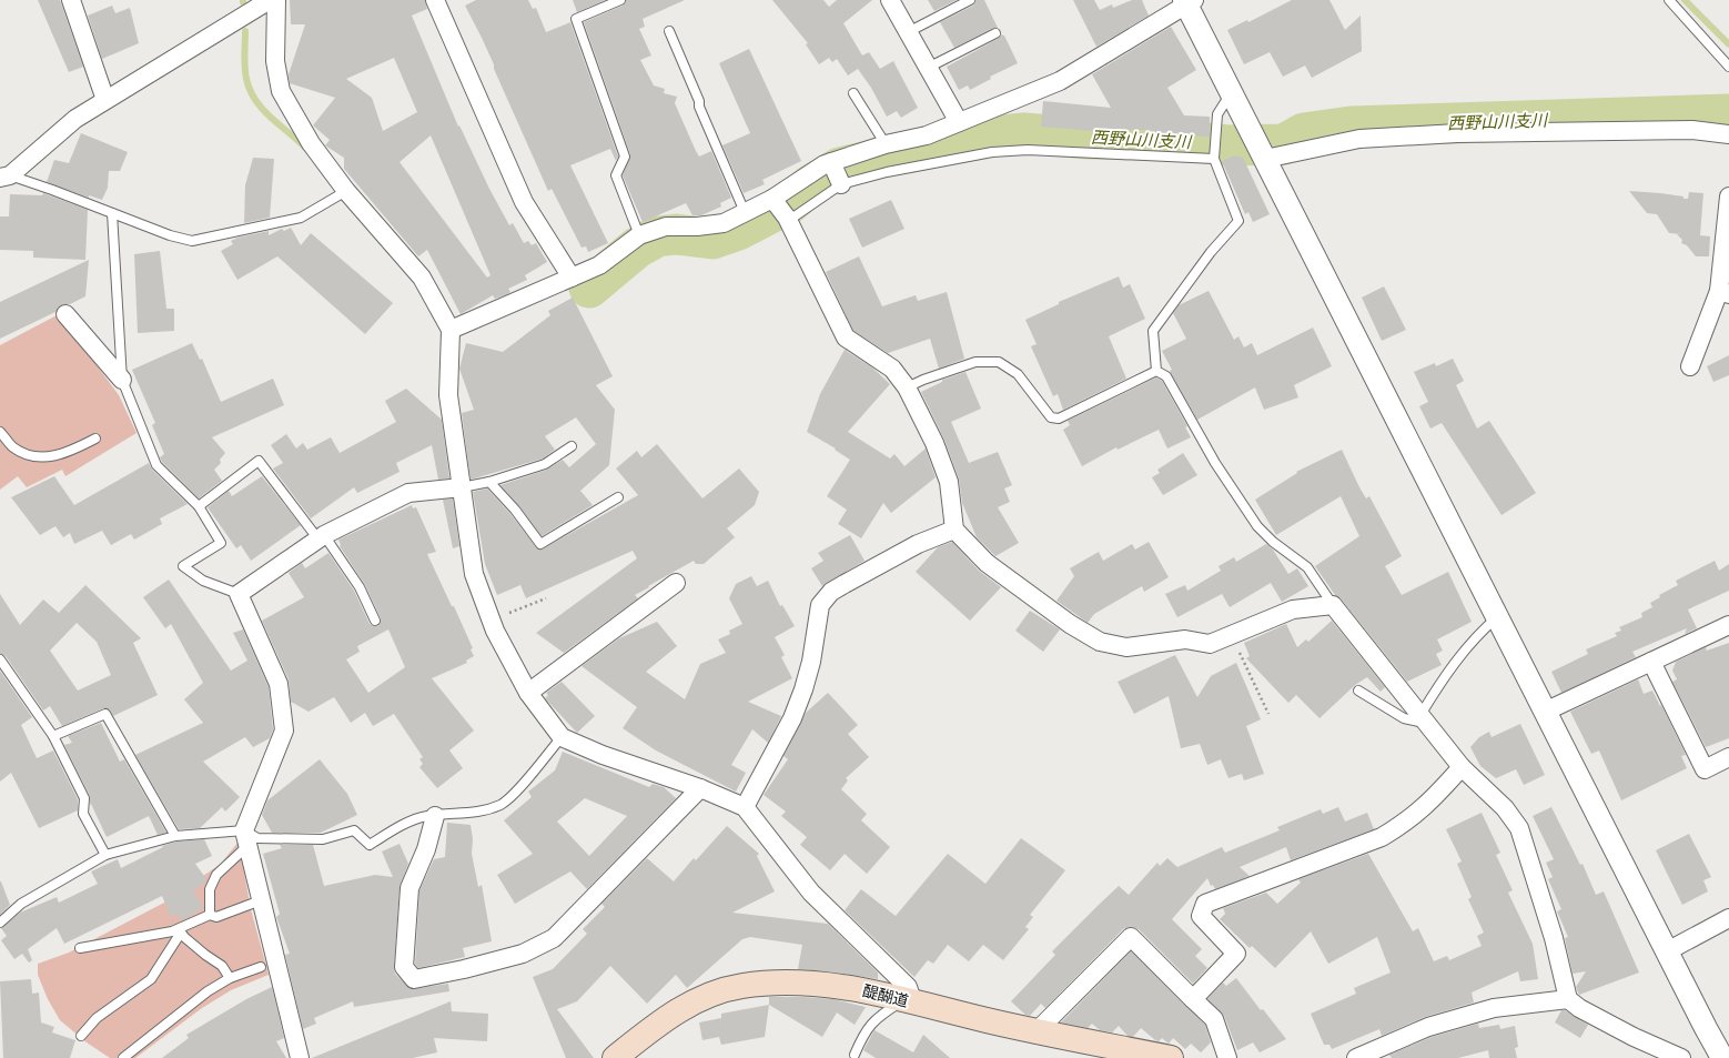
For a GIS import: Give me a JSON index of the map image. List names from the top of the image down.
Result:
{
  "streets": {
    "main road": ["醍醐道"]
  },
  "water": ["西野山川支川"]
}
